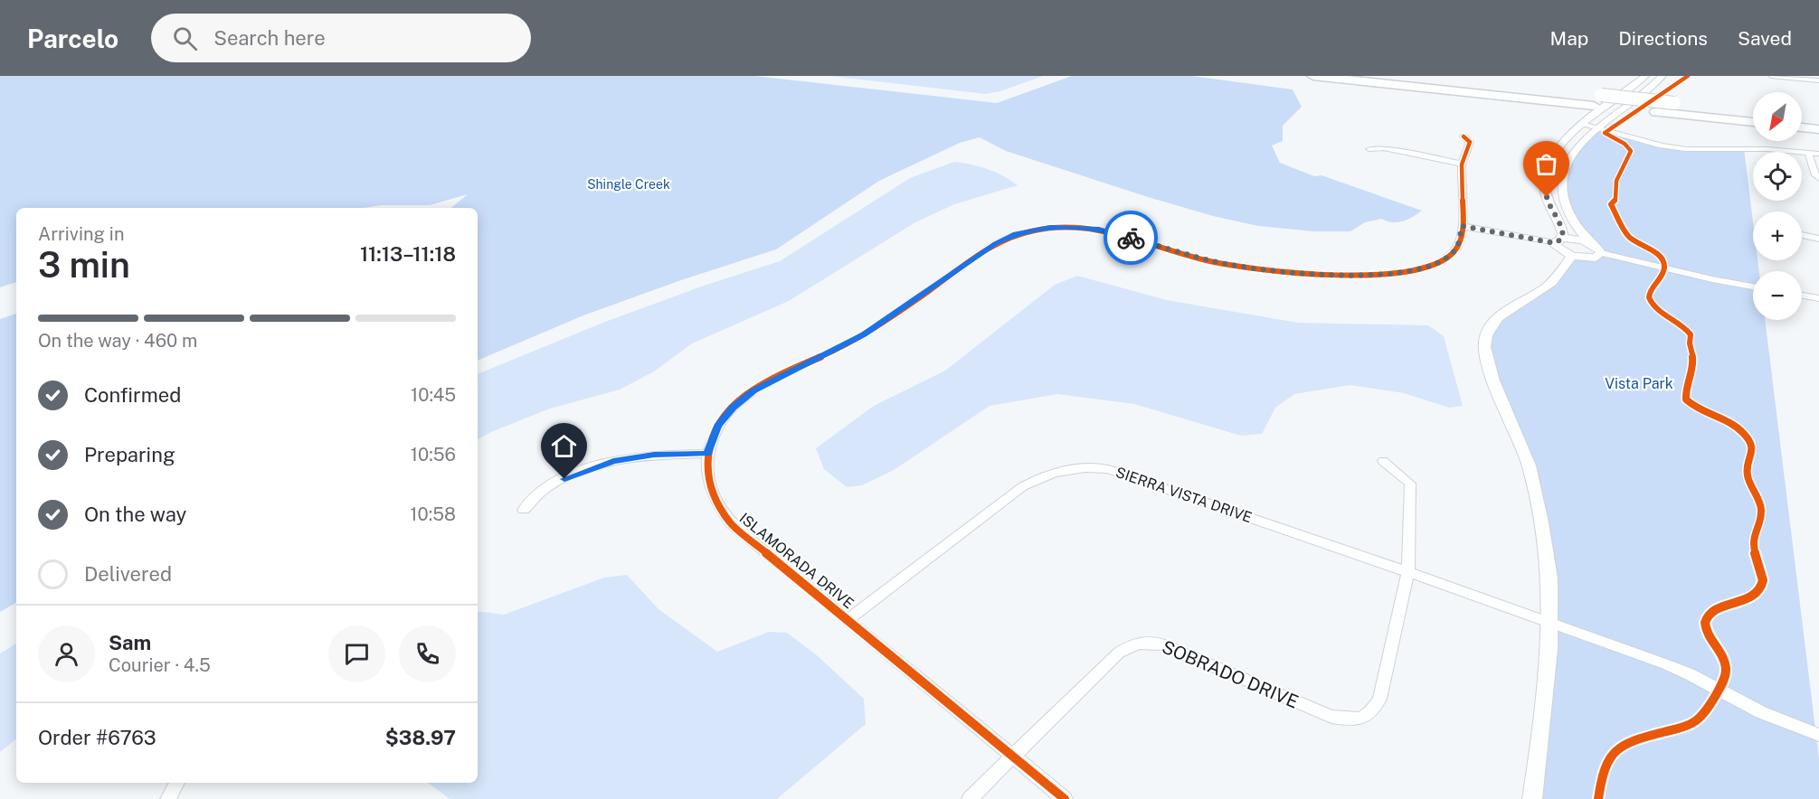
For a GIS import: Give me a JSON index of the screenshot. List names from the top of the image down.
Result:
{
  "streets": {
    "street": ["SIERRA VISTA DRIVE", "ISLAMORADA DRIVE", "SOBRADO DRIVE"]
  },
  "crossings": [
    ["SIERRA VISTA DRIVE", "ISLAMORADA DRIVE"],
    ["SIERRA VISTA DRIVE", "SOBRADO DRIVE"],
    ["ISLAMORADA DRIVE", "SOBRADO DRIVE"]
  ],
  "parks": ["Shingle Creek", "Vista Park"],
  "north": "bottom left",
  "page": {
    "header": "Parcelo",
    "search": "Search here",
    "nav": ["Map", "Directions", "Saved"],
    "map_buttons": ["+", "−"],
    "heading": ["3 min", "Arriving in", "11:13–11:18"],
    "panel": [
      "Sam",
      "Courier · 4.5",
      "Order #6763",
      "$38.97"
    ],
    "bar": "On the way · 460 m",
    "list": [
      ["Confirmed", "10:45"],
      ["Preparing", "10:56"],
      ["On the way", "10:58"],
      "Delivered"
    ]
  }
}
